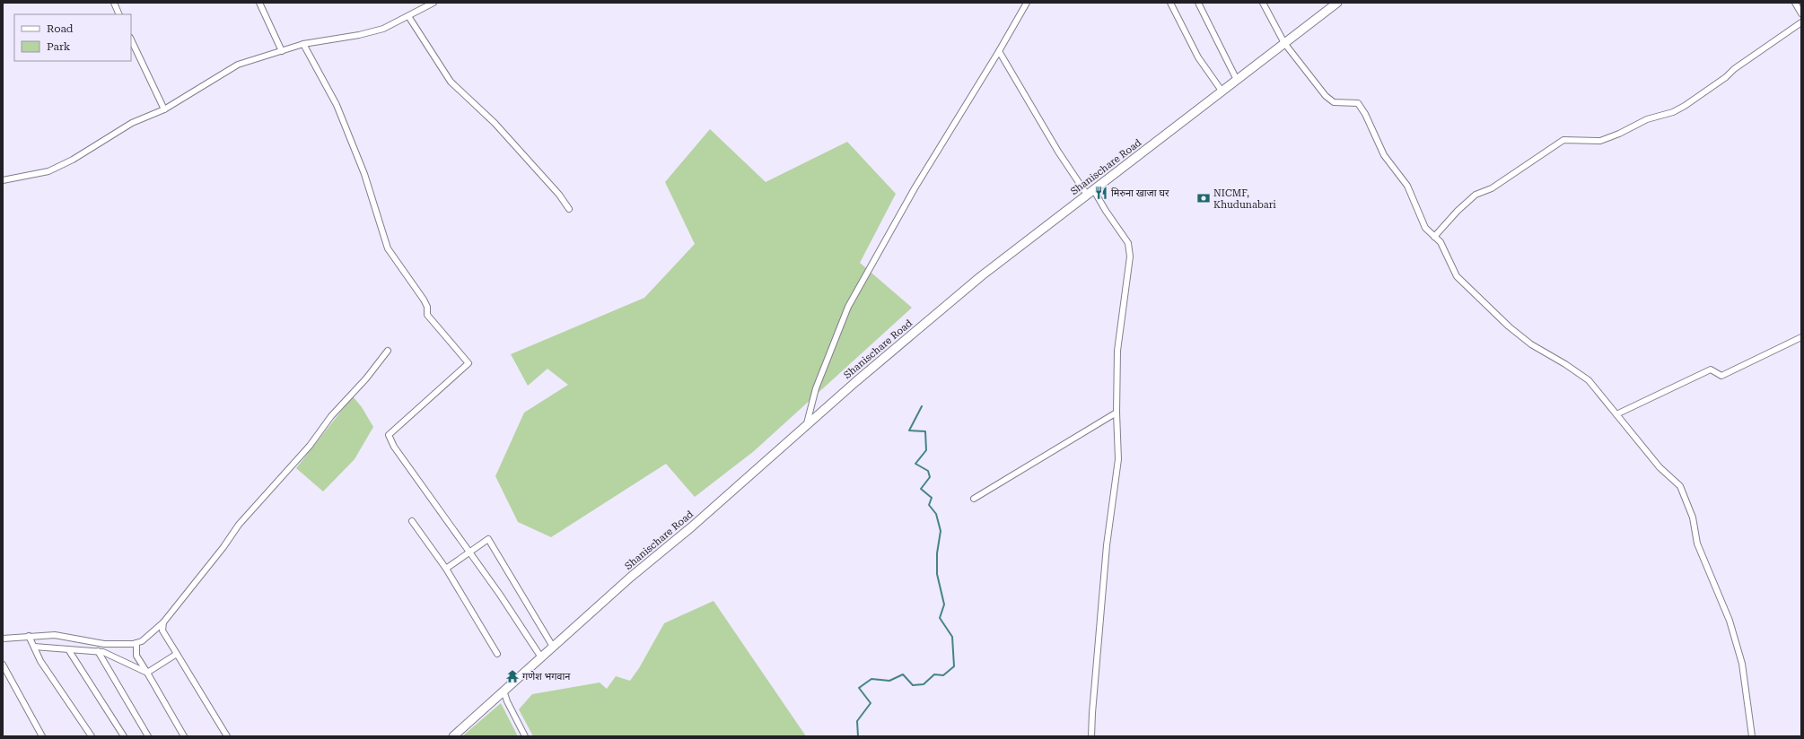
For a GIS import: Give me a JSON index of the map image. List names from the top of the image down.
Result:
{
  "streets": {
    "street": ["Shanischare Road"]
  },
  "places": {
    "restaurant": ["मिरुना खाजा घर"],
    "bank": ["NICMF, Khudunabari"],
    "temple": ["गणेश भगवान"]
  },
  "legend": ["Road", "Park"]
}
